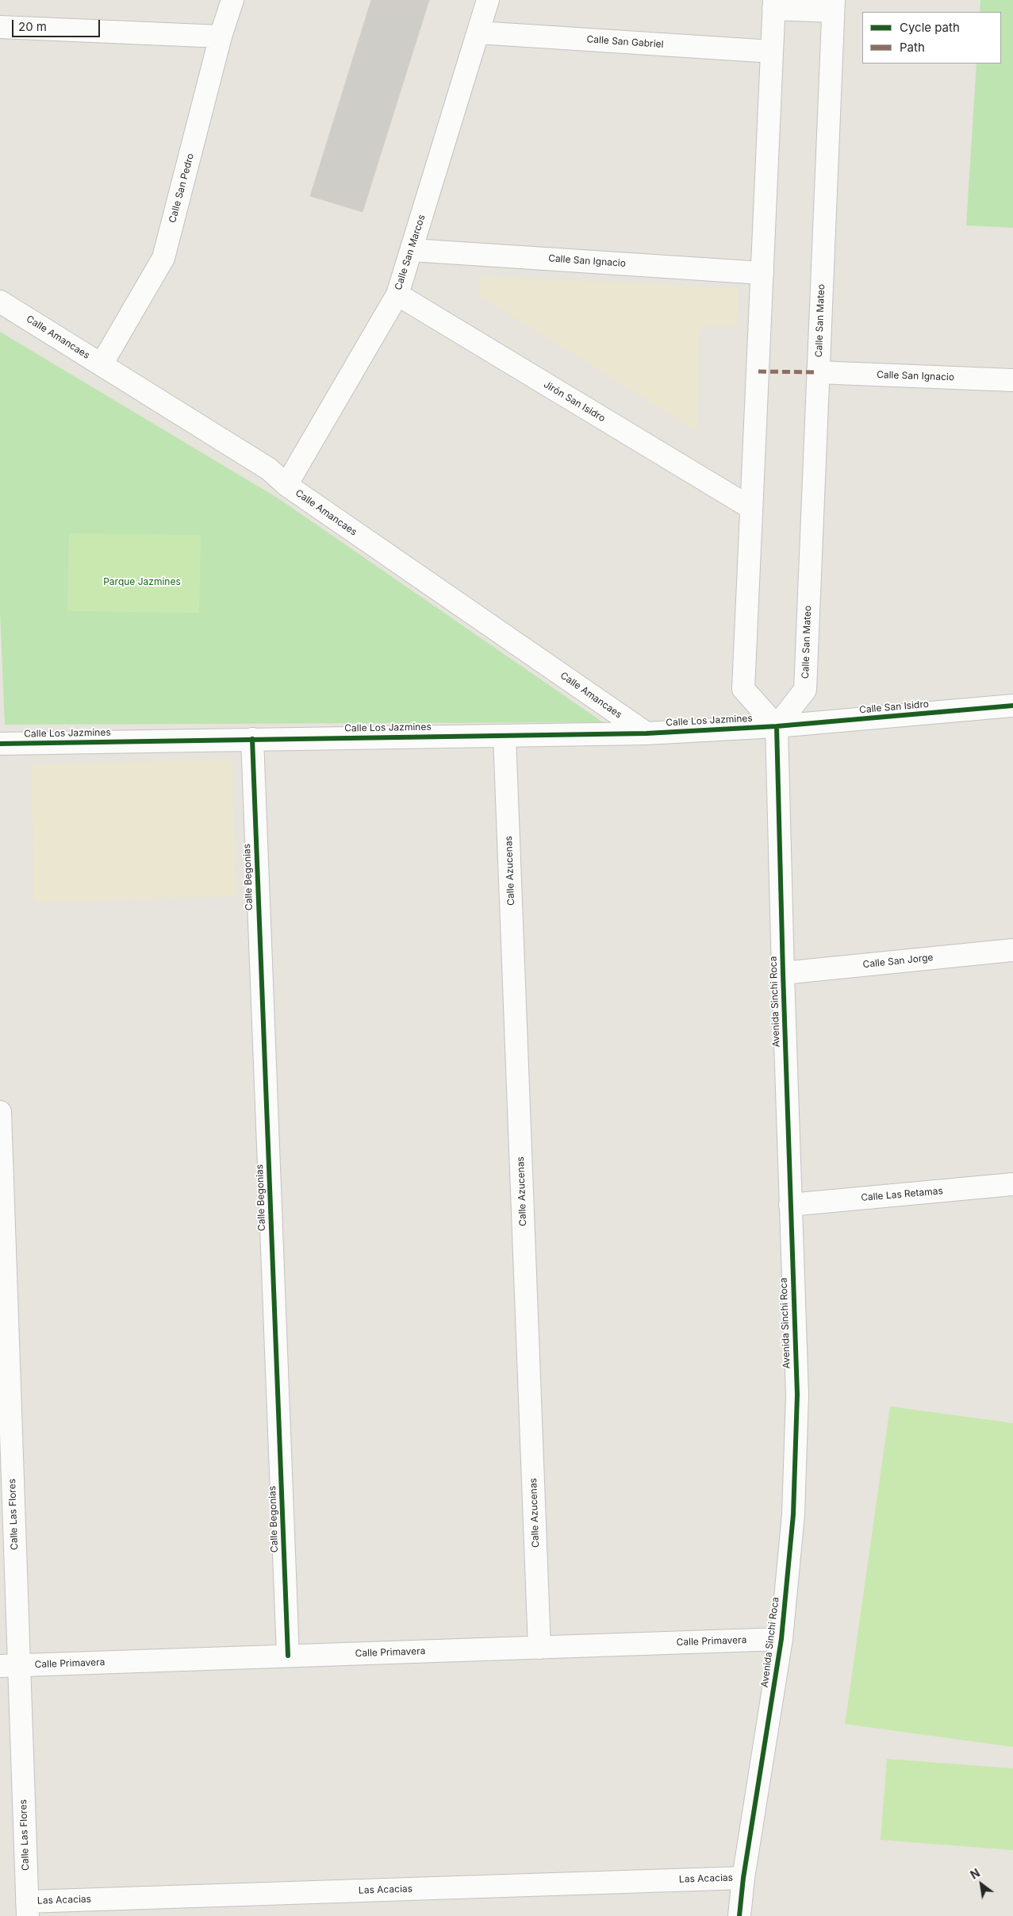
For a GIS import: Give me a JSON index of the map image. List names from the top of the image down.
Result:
{
  "streets": {
    "street": [
      "Calle San Gabriel",
      "Calle San Pedro",
      "Calle San Marcos",
      "Calle San Ignacio",
      "Calle San Mateo",
      "Calle Amancaes",
      "Jirón San Isidro",
      "Calle San Isidro",
      "Calle Los Jazmines",
      "Calle Azucenas",
      "Calle Begonias",
      "Calle San Jorge",
      "Avenida Sinchi Roca",
      "Calle Las Retamas",
      "Calle Las Flores",
      "Calle Primavera",
      "Las Acacias"
    ]
  },
  "crossings": [
    ["Calle San Gabriel", "Calle San Marcos"],
    ["Calle San Pedro", "Calle Amancaes"],
    ["Calle San Marcos", "Calle San Ignacio"],
    ["Calle San Marcos", "Calle Amancaes"],
    ["Calle San Marcos", "Jirón San Isidro"],
    ["Calle San Ignacio", "Calle San Mateo"],
    ["Calle San Mateo", "Calle San Isidro"],
    ["Calle San Mateo", "Calle Los Jazmines"],
    ["Calle San Mateo", "Avenida Sinchi Roca"],
    ["Calle Amancaes", "Calle Los Jazmines"],
    ["Calle San Isidro", "Calle Los Jazmines"],
    ["Calle San Isidro", "Avenida Sinchi Roca"],
    ["Calle Los Jazmines", "Calle Azucenas"],
    ["Calle Los Jazmines", "Calle Begonias"],
    ["Calle Los Jazmines", "Avenida Sinchi Roca"],
    ["Calle Azucenas", "Calle Primavera"],
    ["Calle Begonias", "Calle Primavera"],
    ["Calle San Jorge", "Avenida Sinchi Roca"],
    ["Avenida Sinchi Roca", "Calle Las Retamas"],
    ["Avenida Sinchi Roca", "Calle Primavera"],
    ["Avenida Sinchi Roca", "Las Acacias"],
    ["Calle Las Flores", "Calle Primavera"],
    ["Calle Las Flores", "Las Acacias"]
  ],
  "parks": ["Parque Jazmines"],
  "legend": ["Cycle path", "Path"],
  "scale_bar": "20 m",
  "north": "top left"
}
